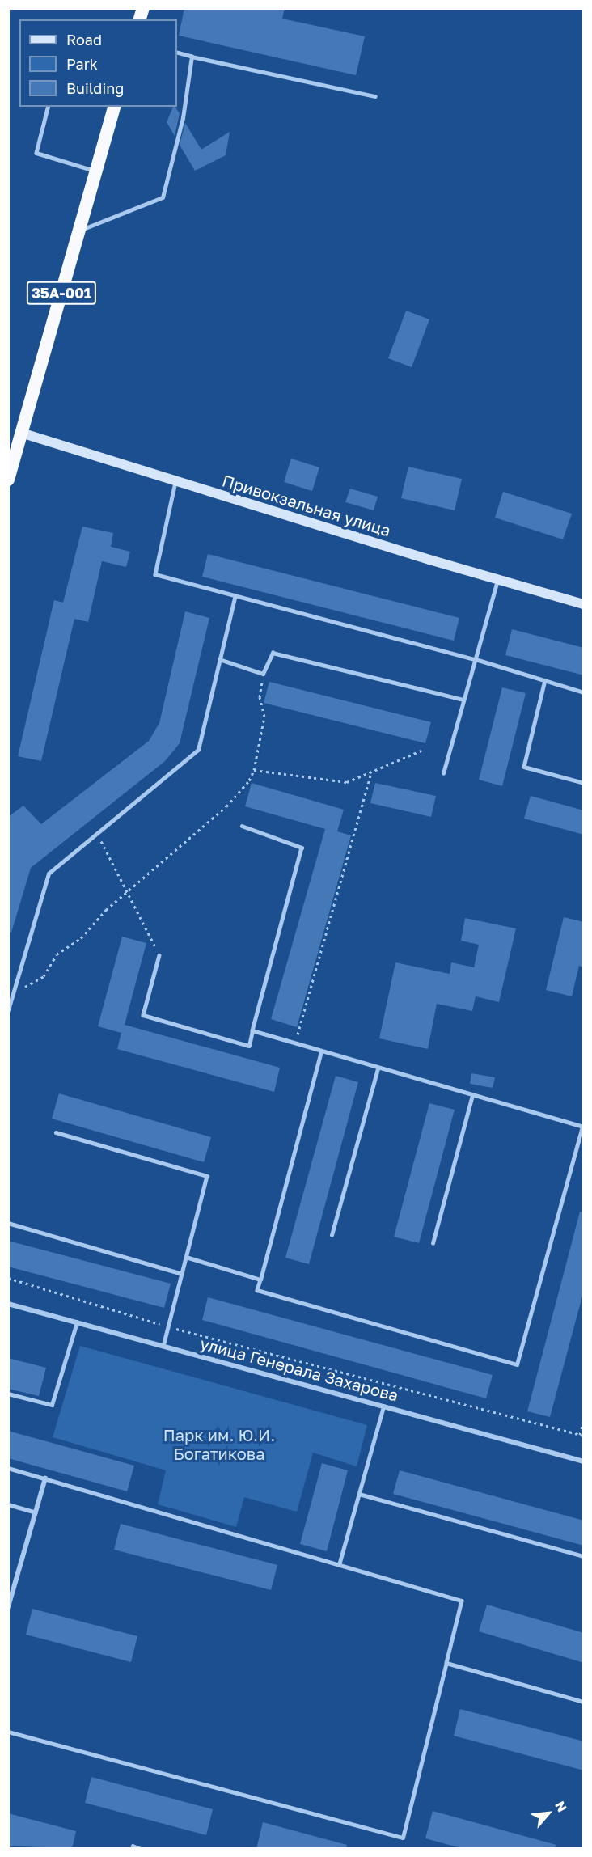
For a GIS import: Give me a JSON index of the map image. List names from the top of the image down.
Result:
{
  "streets": {
    "highway": ["35А-001"],
    "main road": ["Привокзальная улица"],
    "street": ["улица Генерала Захарова"]
  },
  "crossings": [
    ["35А-001", "Привокзальная улица"]
  ],
  "parks": ["Парк им. Ю.И. Богатикова"],
  "legend": ["Road", "Park", "Building"],
  "north": "top right"
}
